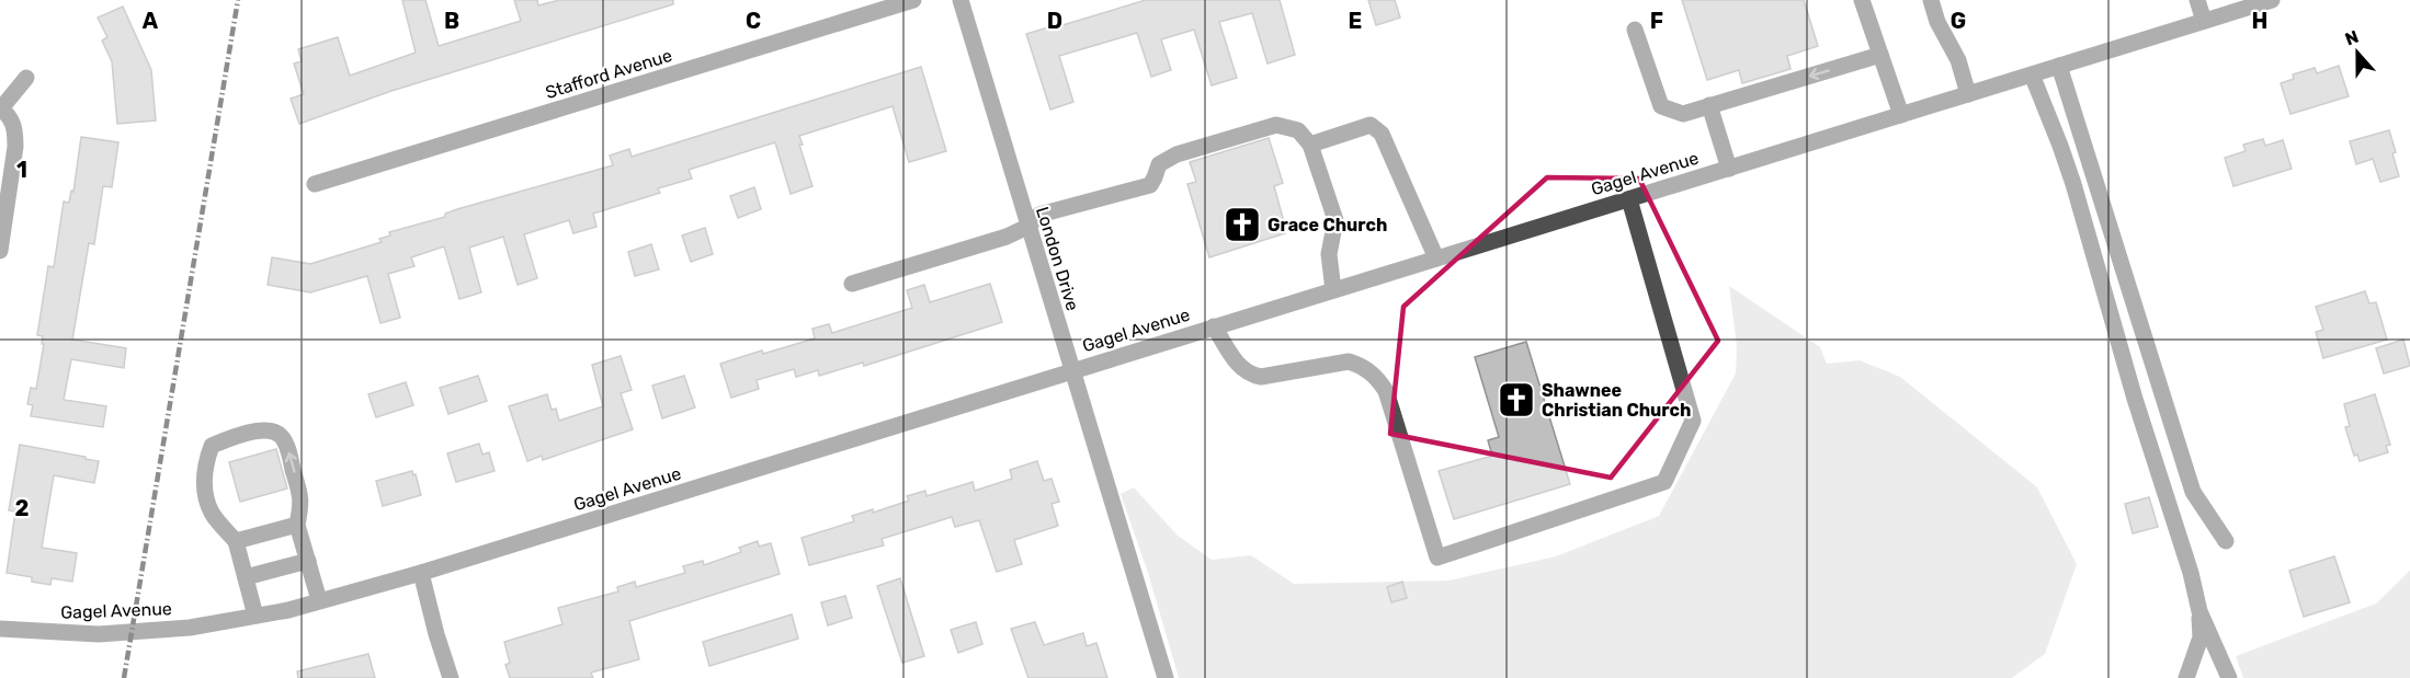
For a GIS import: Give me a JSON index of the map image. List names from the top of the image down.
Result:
{
  "streets": {
    "street": ["Stafford Avenue", "Gagel Avenue", "London Drive"]
  },
  "crossings": [
    ["Gagel Avenue", "London Drive"]
  ],
  "places": {
    "church": ["Grace Church", "Shawnee Christian Church"]
  },
  "north": "top",
  "grid": {
    "columns": [
      "A",
      "B",
      "C",
      "D",
      "E",
      "F",
      "G",
      "H"
    ],
    "rows": ["1", "2"]
  }
}
